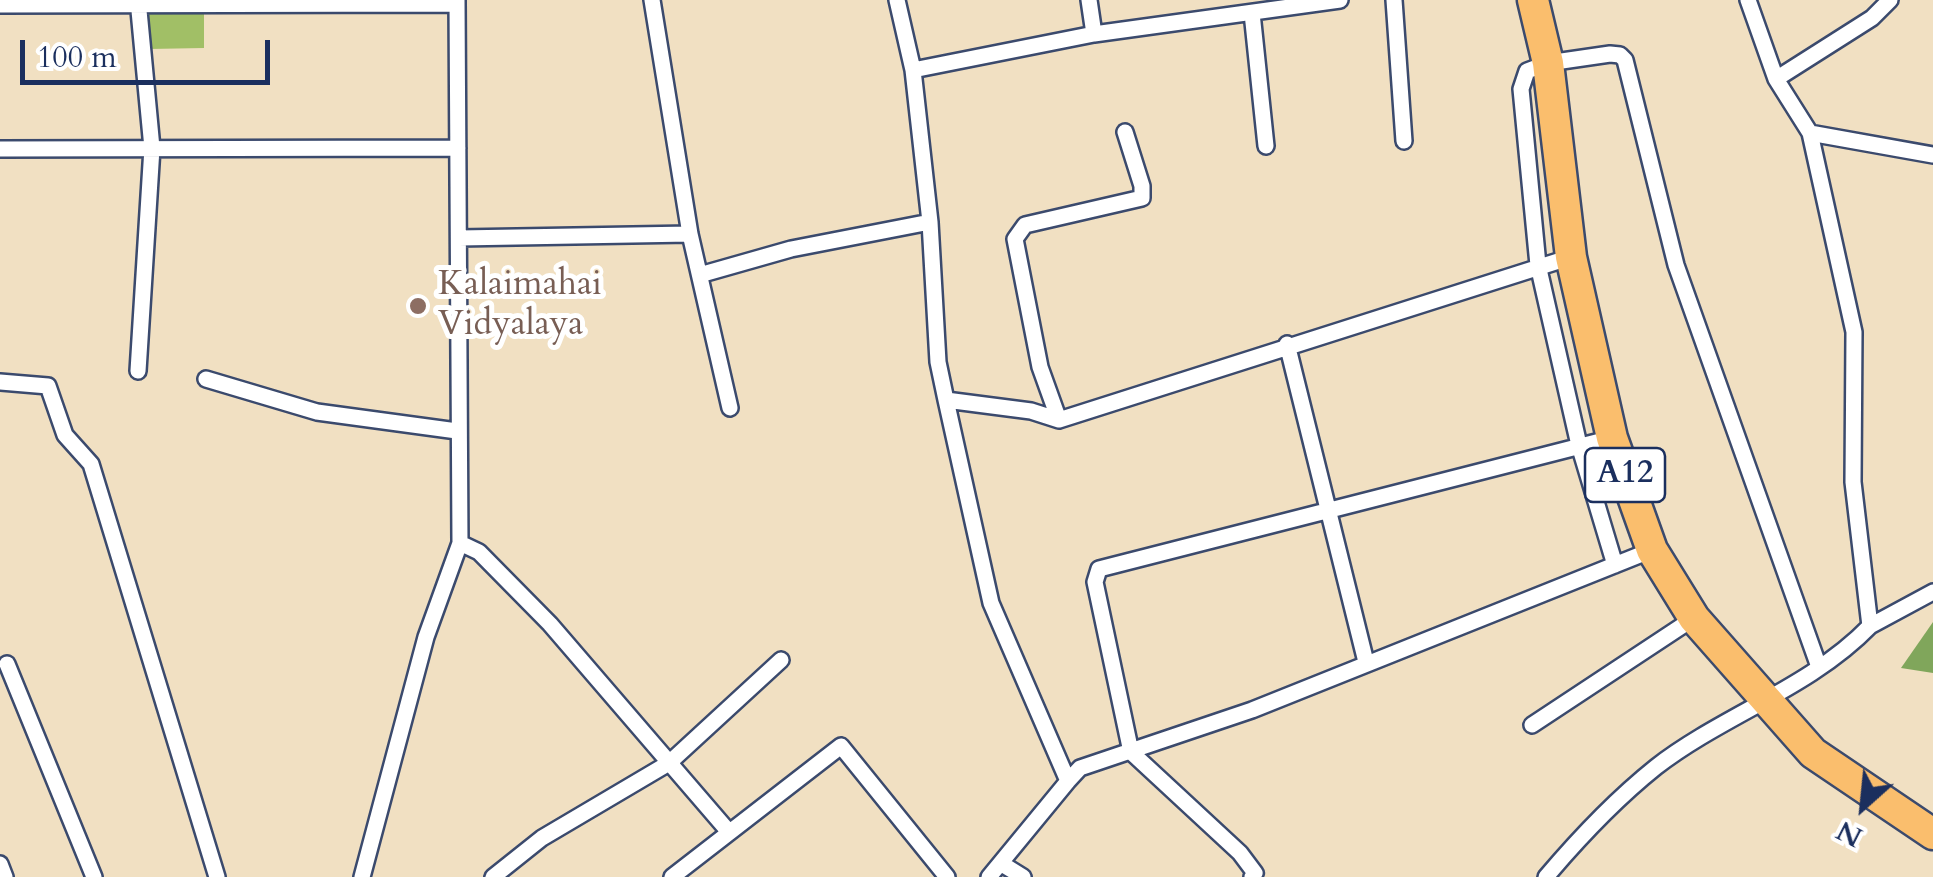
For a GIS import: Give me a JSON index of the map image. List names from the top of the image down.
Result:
{
  "streets": {
    "highway": ["A12"]
  },
  "places": ["Kalaimahai Vidyalaya"],
  "scale_bar": "100 m",
  "north": "bottom left"
}
